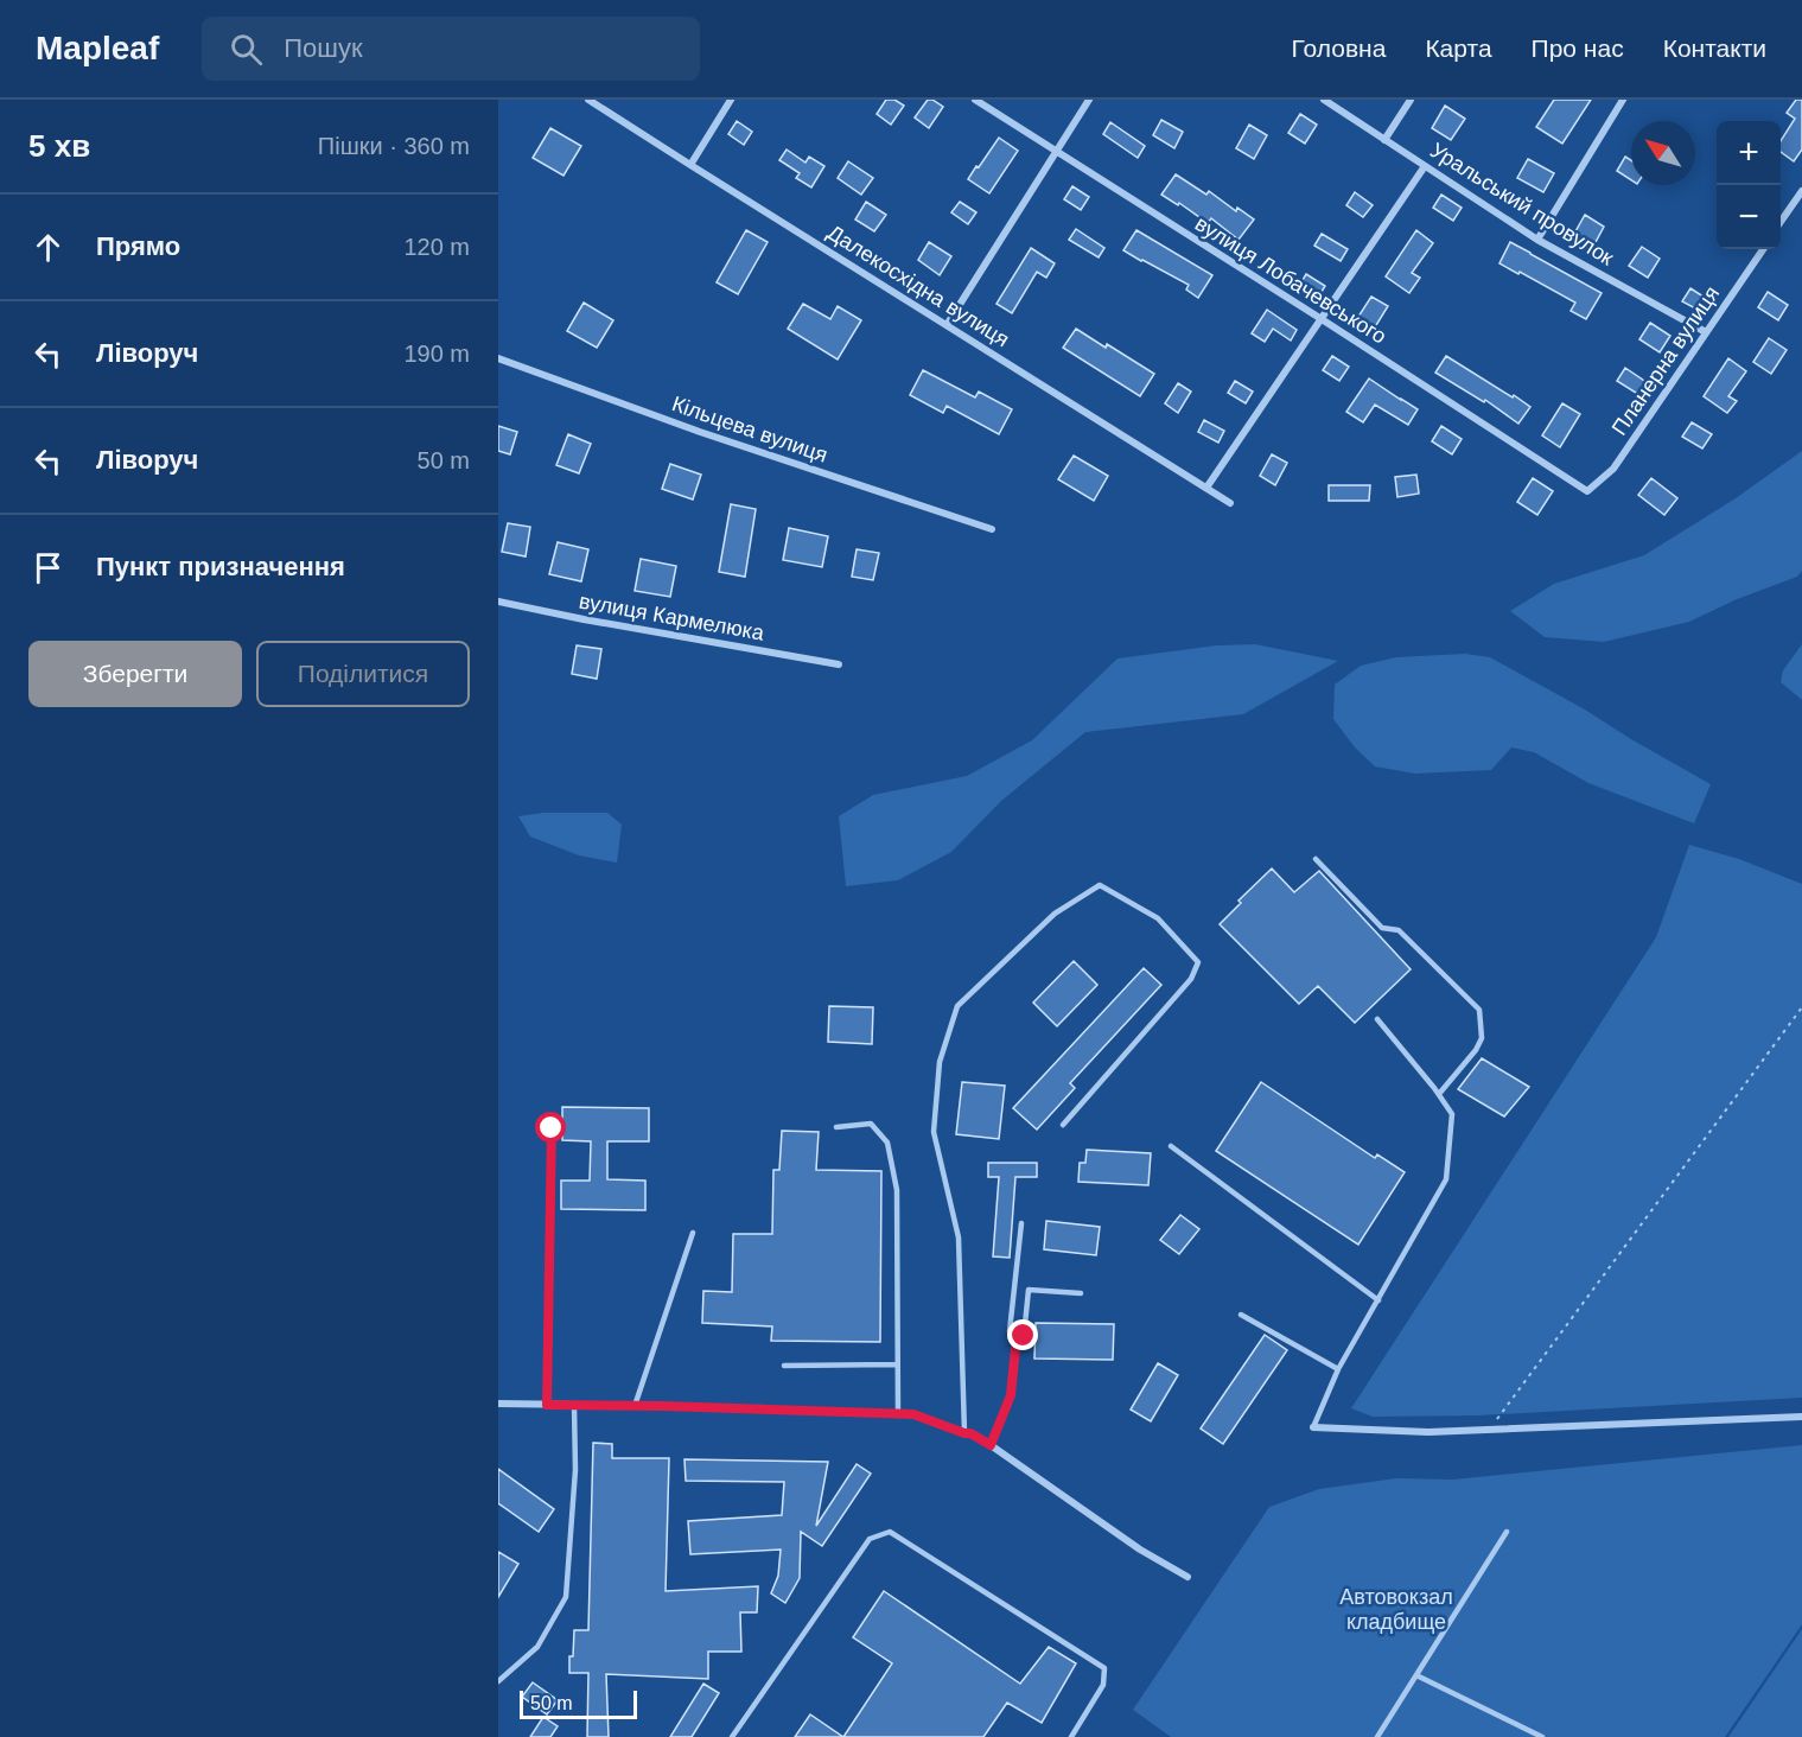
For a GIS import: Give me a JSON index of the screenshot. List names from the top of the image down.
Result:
{
  "streets": {
    "street": [
      "Уральський провулок",
      "вулиця Лобачевського",
      "Далекосхідна вулиця",
      "Планерна вулиця",
      "Кільцева вулиця",
      "вулиця Кармелюка"
    ]
  },
  "crossings": [
    ["Уральський провулок", "Планерна вулиця"],
    ["вулиця Лобачевського", "Планерна вулиця"]
  ],
  "parks": ["Автовокзал кладбище"],
  "scale_bar": "50 m",
  "north": "top left",
  "page": {
    "header": "Mapleaf",
    "search": "Пошук",
    "nav": [
      "Головна",
      "Карта",
      "Про нас",
      "Контакти"
    ],
    "heading": ["5 хв", "Пішки · 360 m"],
    "map_buttons": ["+", "−"],
    "list": [
      ["Прямо", "120 m"],
      ["Ліворуч", "190 m"],
      ["Ліворуч", "50 m"],
      "Пункт призначення"
    ],
    "buttons": ["Зберегти", "Поділитися"],
    "scale": "50 m"
  }
}
